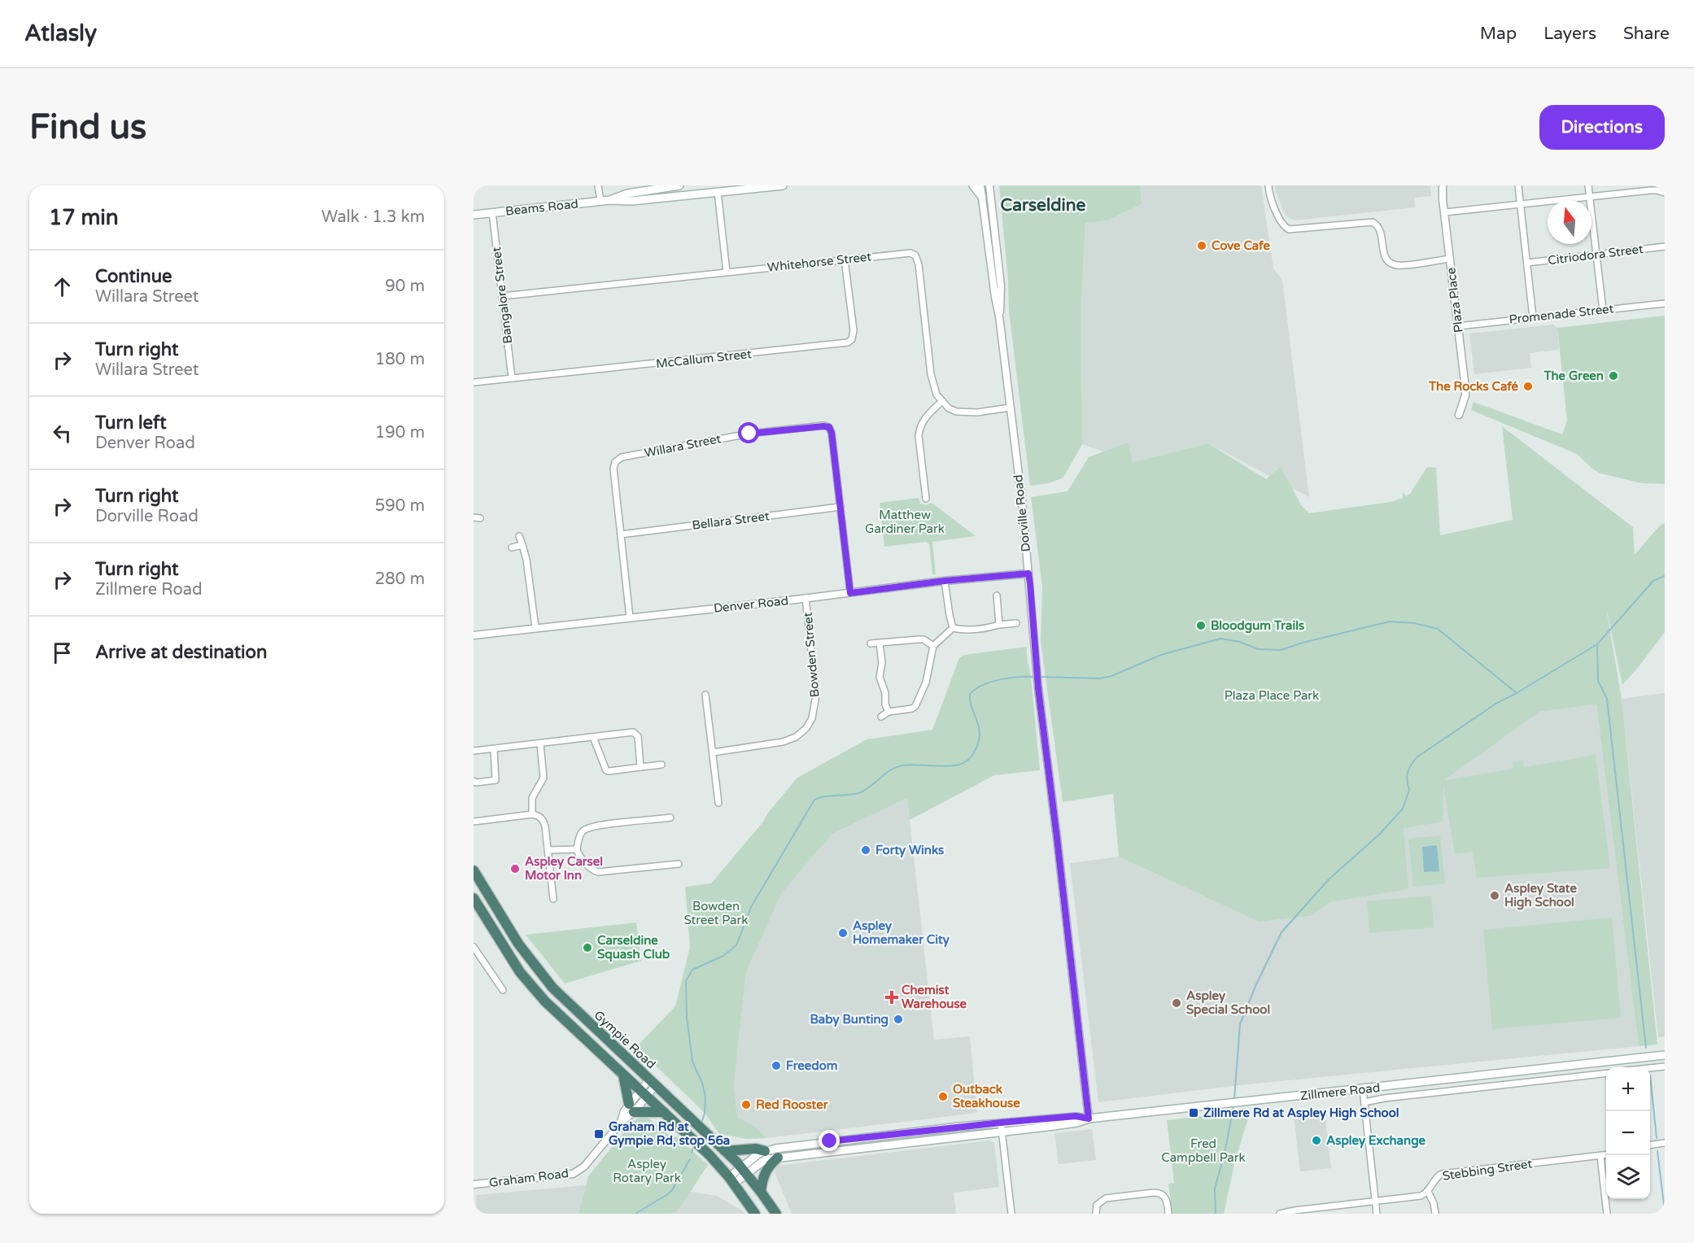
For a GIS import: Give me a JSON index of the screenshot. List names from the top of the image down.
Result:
{
  "streets": {
    "highway": ["Gympie Road"],
    "main road": ["Beams Road", "Zillmere Road"],
    "street": [
      "Citriodora Street",
      "Whitehorse Street",
      "Bangalore Street",
      "Plaza Place",
      "Promenade Street",
      "McCallum Street",
      "Willara Street",
      "Dorville Road",
      "Bellara Street",
      "Denver Road",
      "Bowden Street",
      "Stebbing Street",
      "Graham Road"
    ]
  },
  "crossings": [
    ["Beams Road", "Bangalore Street"],
    ["Whitehorse Street", "Bangalore Street"],
    ["Whitehorse Street", "McCallum Street"],
    ["Bangalore Street", "McCallum Street"],
    ["Plaza Place", "Promenade Street"],
    ["Willara Street", "Bellara Street"],
    ["Willara Street", "Denver Road"],
    ["Dorville Road", "Denver Road"],
    ["Dorville Road", "Zillmere Road"],
    ["Denver Road", "Bowden Street"],
    ["Gympie Road", "Zillmere Road"],
    ["Gympie Road", "Graham Road"]
  ],
  "districts": ["Carseldine"],
  "parks": [
    "Matthew Gardiner Park",
    "Plaza Place Park",
    "Bowden Street Park",
    "Fred Campbell Park",
    "Aspley Rotary Park"
  ],
  "places": {
    "other": [
      "Cove Cafe",
      "The Green",
      "The Rocks Café",
      "Bloodgum Trails",
      "Forty Winks",
      "Aspley Carsel Motor Inn",
      "Aspley State High School",
      "Aspley Homemaker City",
      "Carseldine Squash Club",
      "Aspley Special School",
      "Baby Bunting",
      "Freedom",
      "Outback Steakhouse",
      "Red Rooster",
      "Aspley Exchange"
    ],
    "health": ["Chemist Warehouse"],
    "transit": ["Zillmere Rd at Aspley High School", "Graham Rd at Gympie Rd, stop 56a"]
  },
  "north": "top",
  "page": {
    "header": "Atlasly",
    "nav": ["Map", "Layers", "Share"],
    "buttons": "Directions",
    "title": "Find us",
    "heading": ["17 min", "Walk · 1.3 km"],
    "list": [
      ["Continue", "Willara Street", "90 m"],
      ["Turn right", "Willara Street", "180 m"],
      ["Turn left", "Denver Road", "190 m"],
      ["Turn right", "Dorville Road", "590 m"],
      ["Turn right", "Zillmere Road", "280 m"],
      "Arrive at destination"
    ],
    "map_buttons": ["+", "−"]
  }
}
